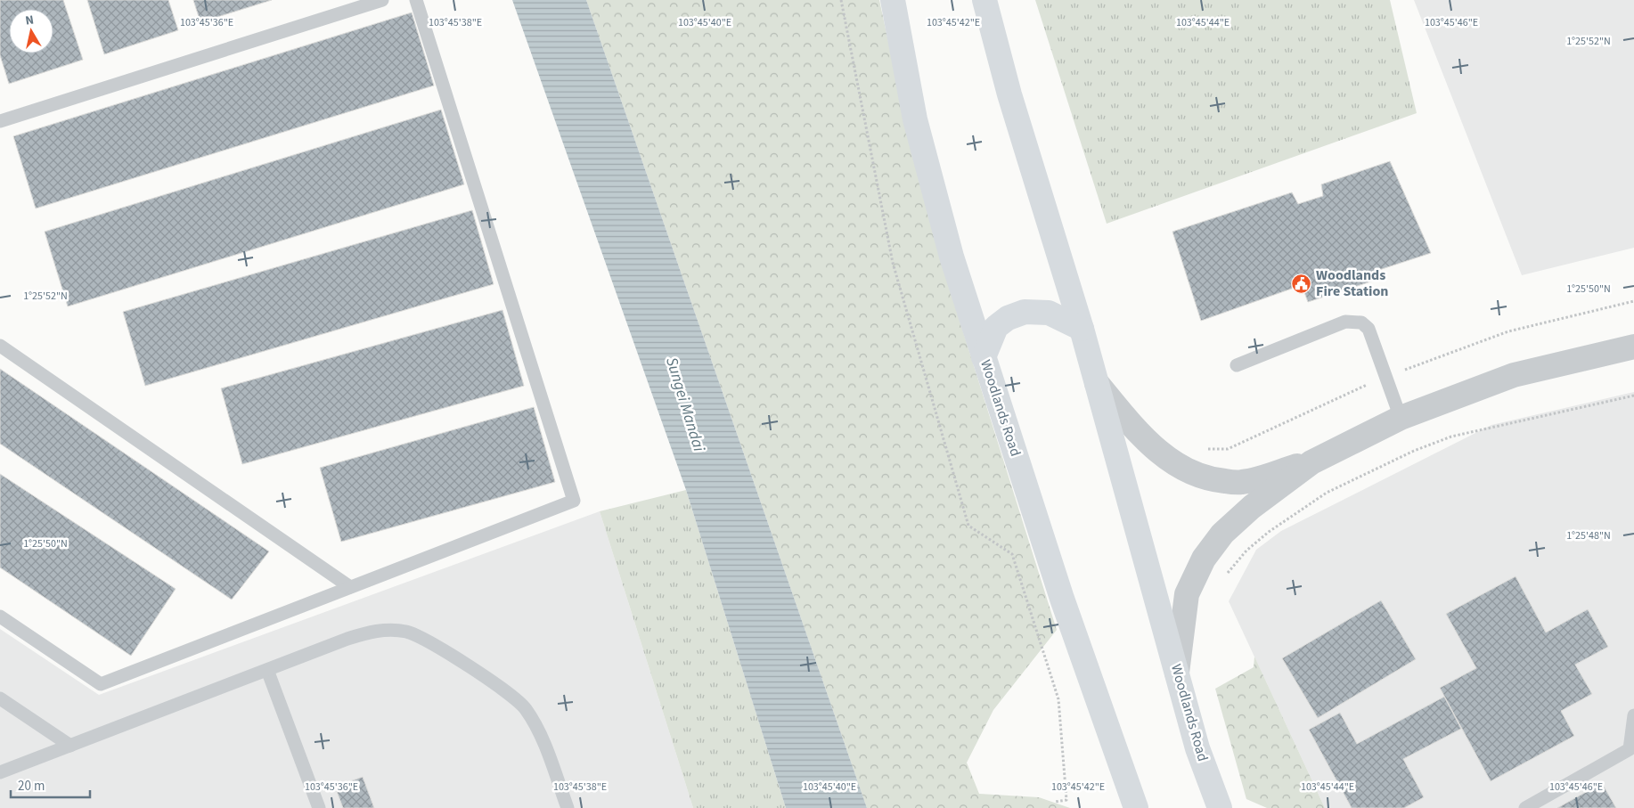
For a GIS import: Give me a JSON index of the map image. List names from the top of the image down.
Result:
{
  "streets": {
    "main road": ["Woodlands Road"]
  },
  "water": ["Sungei Mandai"],
  "places": {
    "public building": ["Woodlands Fire Station"]
  },
  "scale_bar": "20 m",
  "north": "top",
  "coordinates": [
    "103°45'36\"E",
    "103°45'38\"E",
    "103°45'40\"E",
    "103°45'42\"E",
    "103°45'44\"E",
    "103°45'46\"E",
    "1°25'52\"N",
    "1°25'50\"N",
    "1°25'48\"N"
  ]
}
